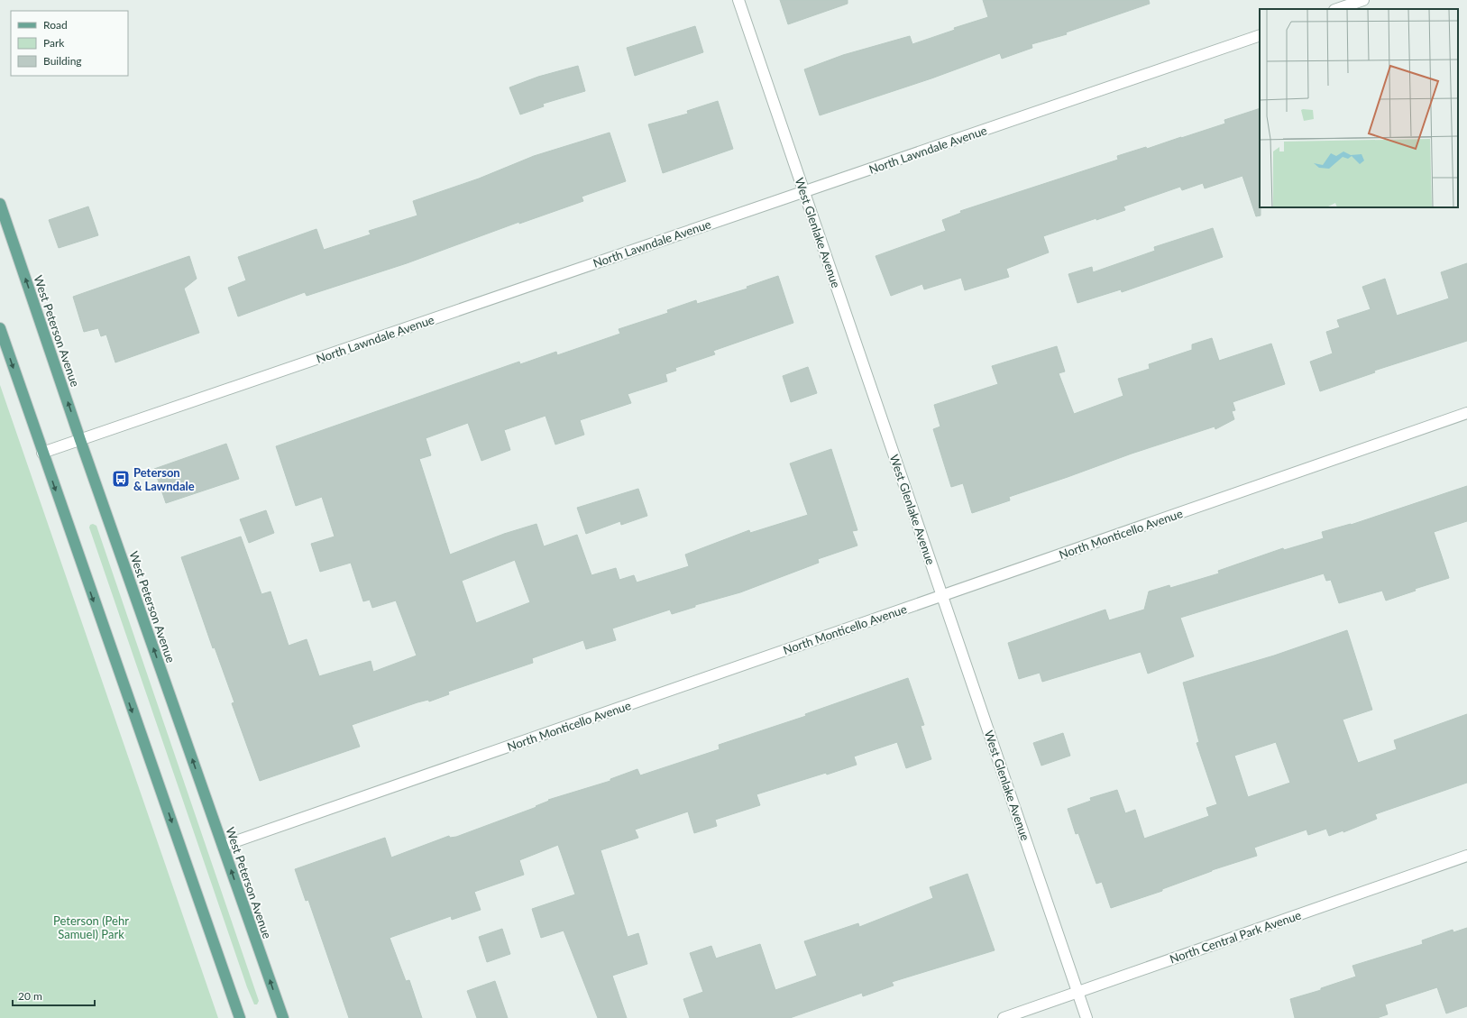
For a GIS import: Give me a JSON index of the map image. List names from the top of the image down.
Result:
{
  "streets": {
    "main road": ["West Peterson Avenue"],
    "street": [
      "North Lawndale Avenue",
      "West Glenlake Avenue",
      "North Monticello Avenue",
      "North Central Park Avenue"
    ]
  },
  "crossings": [
    ["North Lawndale Avenue", "West Glenlake Avenue"],
    ["North Lawndale Avenue", "West Peterson Avenue"],
    ["West Glenlake Avenue", "North Monticello Avenue"],
    ["West Glenlake Avenue", "North Central Park Avenue"],
    ["West Peterson Avenue", "North Monticello Avenue"]
  ],
  "parks": ["Peterson (Pehr Samuel) Park"],
  "places": {
    "bus stop": ["Peterson & Lawndale"]
  },
  "legend": ["Road", "Park", "Building"],
  "scale_bar": "20 m"
}
